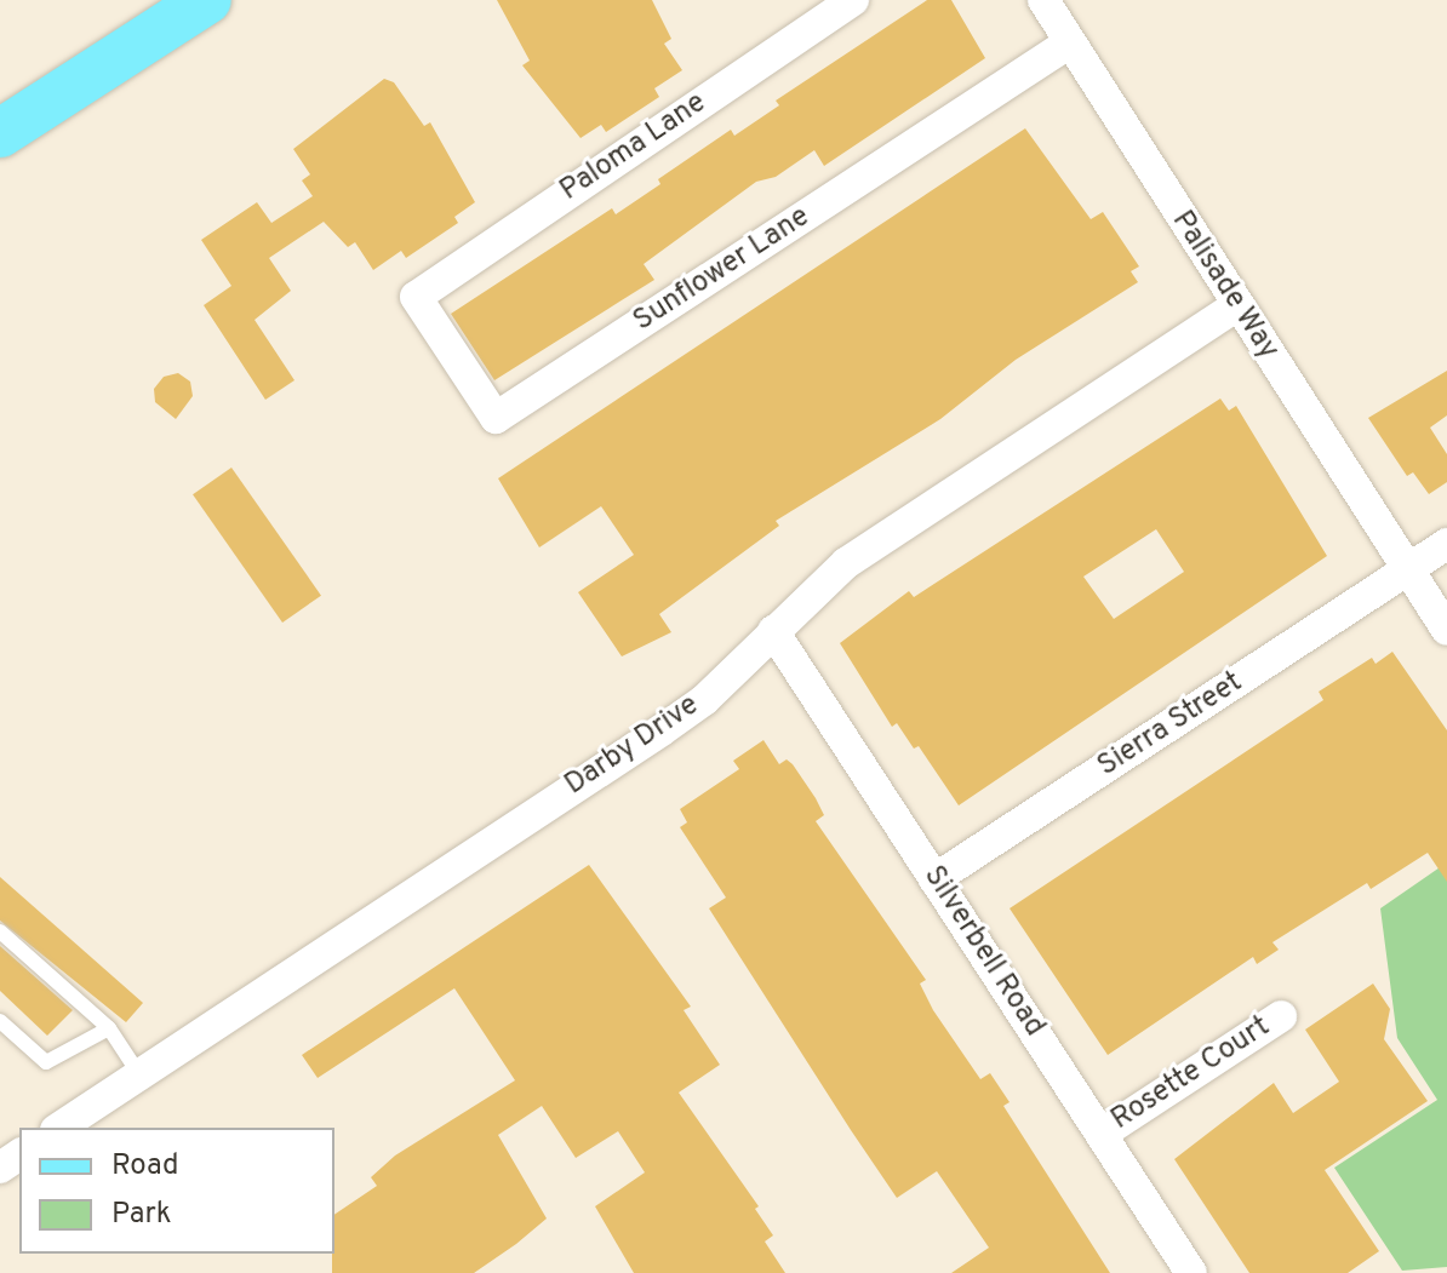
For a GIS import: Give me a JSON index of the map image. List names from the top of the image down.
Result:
{
  "streets": {
    "street": [
      "Paloma Lane",
      "Sunflower Lane",
      "Palisade Way",
      "Sierra Street",
      "Darby Drive",
      "Silverbell Road",
      "Rosette Court"
    ]
  },
  "crossings": [
    ["Paloma Lane", "Sunflower Lane"],
    ["Sunflower Lane", "Palisade Way"],
    ["Palisade Way", "Sierra Street"],
    ["Palisade Way", "Darby Drive"],
    ["Sierra Street", "Silverbell Road"],
    ["Darby Drive", "Silverbell Road"],
    ["Silverbell Road", "Rosette Court"]
  ],
  "legend": ["Road", "Park"]
}
